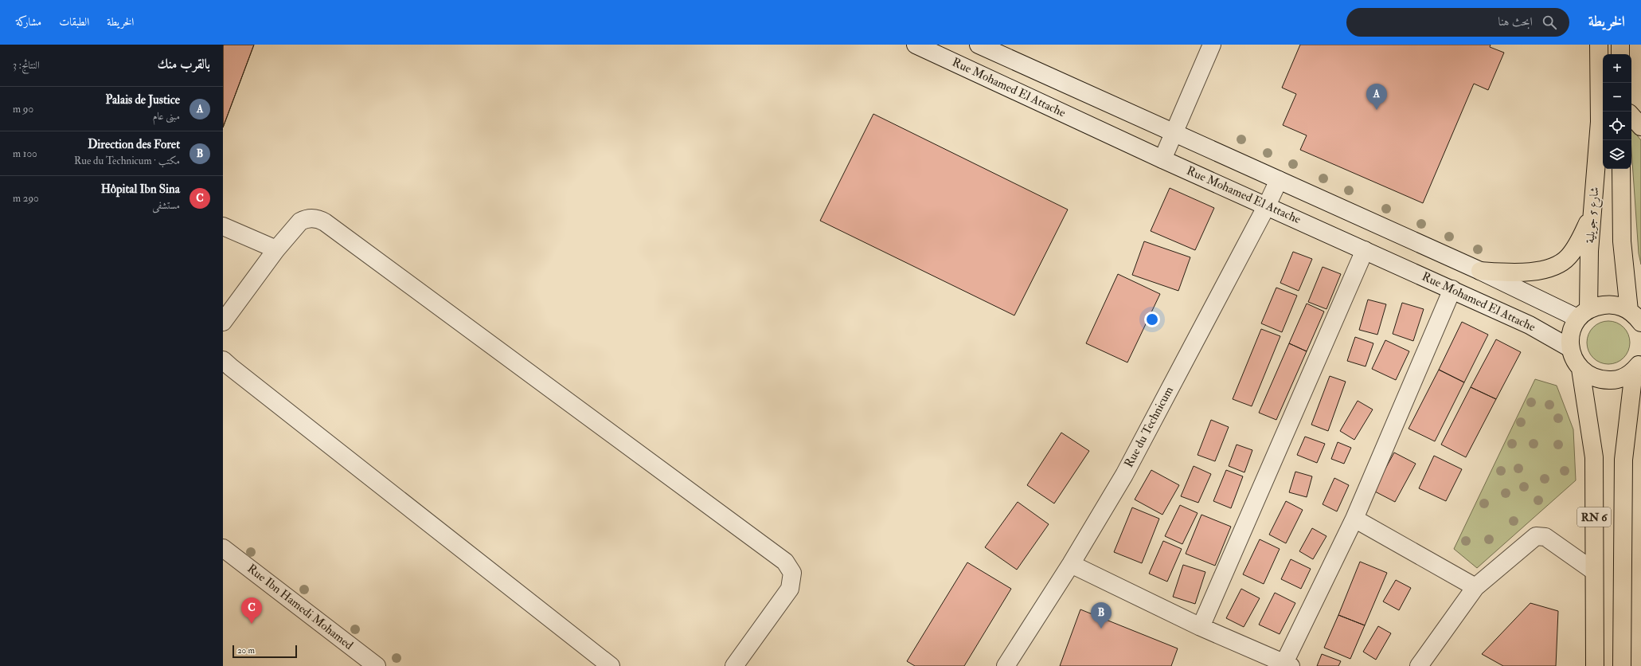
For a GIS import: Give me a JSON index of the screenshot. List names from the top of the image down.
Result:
{
  "streets": {
    "main road": ["شارع 5 جويلية", "RN 6"],
    "street": ["Rue Mohamed El Attache", "Rue du Technicum", "Rue Ibn Hamedi Mohamed"]
  },
  "crossings": [
    ["Rue Mohamed El Attache", "شارع 5 جويلية"],
    ["Rue Mohamed El Attache", "Rue du Technicum"]
  ],
  "scale_bar": "20 m",
  "page": {
    "header": "الخريطة",
    "search": "ابحث هنا",
    "nav": ["الخريطة", "الطبقات", "مشاركة"],
    "heading": ["بالقرب منك", "النتائج: 3"],
    "map_buttons": ["+", "−"],
    "pins": ["A", "C", "B"],
    "list": [
      {
        "mark": "A",
        "name": "Palais de Justice",
        "note": "مبنى عام",
        "value": "90 m"
      },
      {
        "mark": "B",
        "name": "Direction des Foret",
        "note": "مكتب · Rue du Technicum",
        "value": "100 m"
      },
      {
        "mark": "C",
        "name": "Hôpital Ibn Sina",
        "note": "مستشفى",
        "value": "290 m"
      }
    ],
    "scale": "20 m"
  }
}
